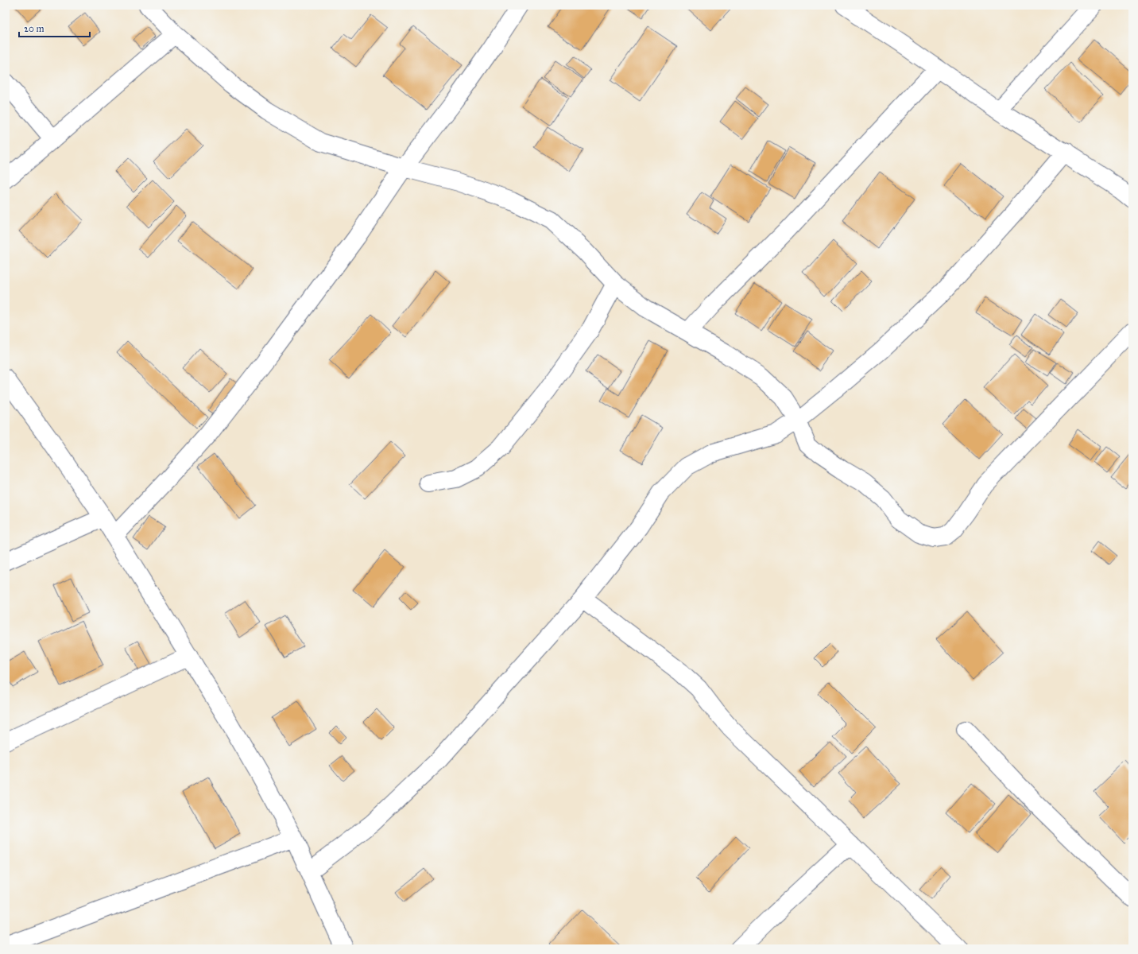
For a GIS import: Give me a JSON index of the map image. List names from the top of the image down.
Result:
{
  "scale_bar": "20 m"
}
